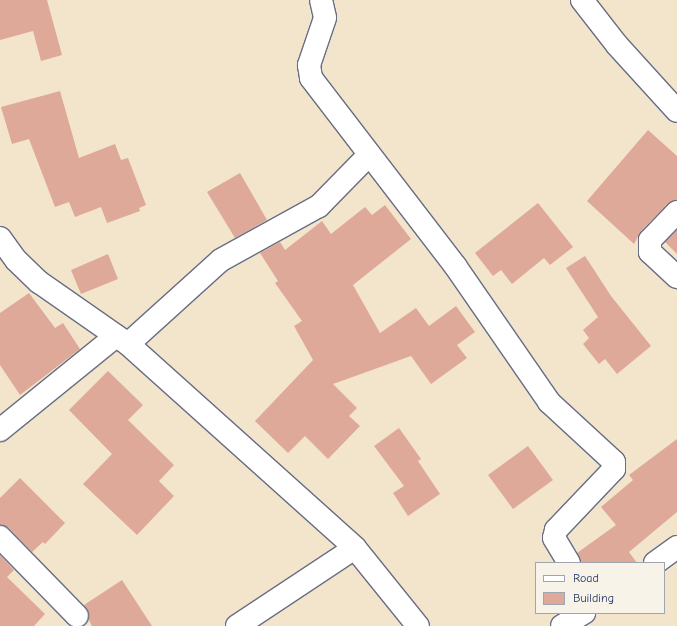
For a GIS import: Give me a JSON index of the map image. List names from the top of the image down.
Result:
{
  "legend": ["Road", "Building"]
}
